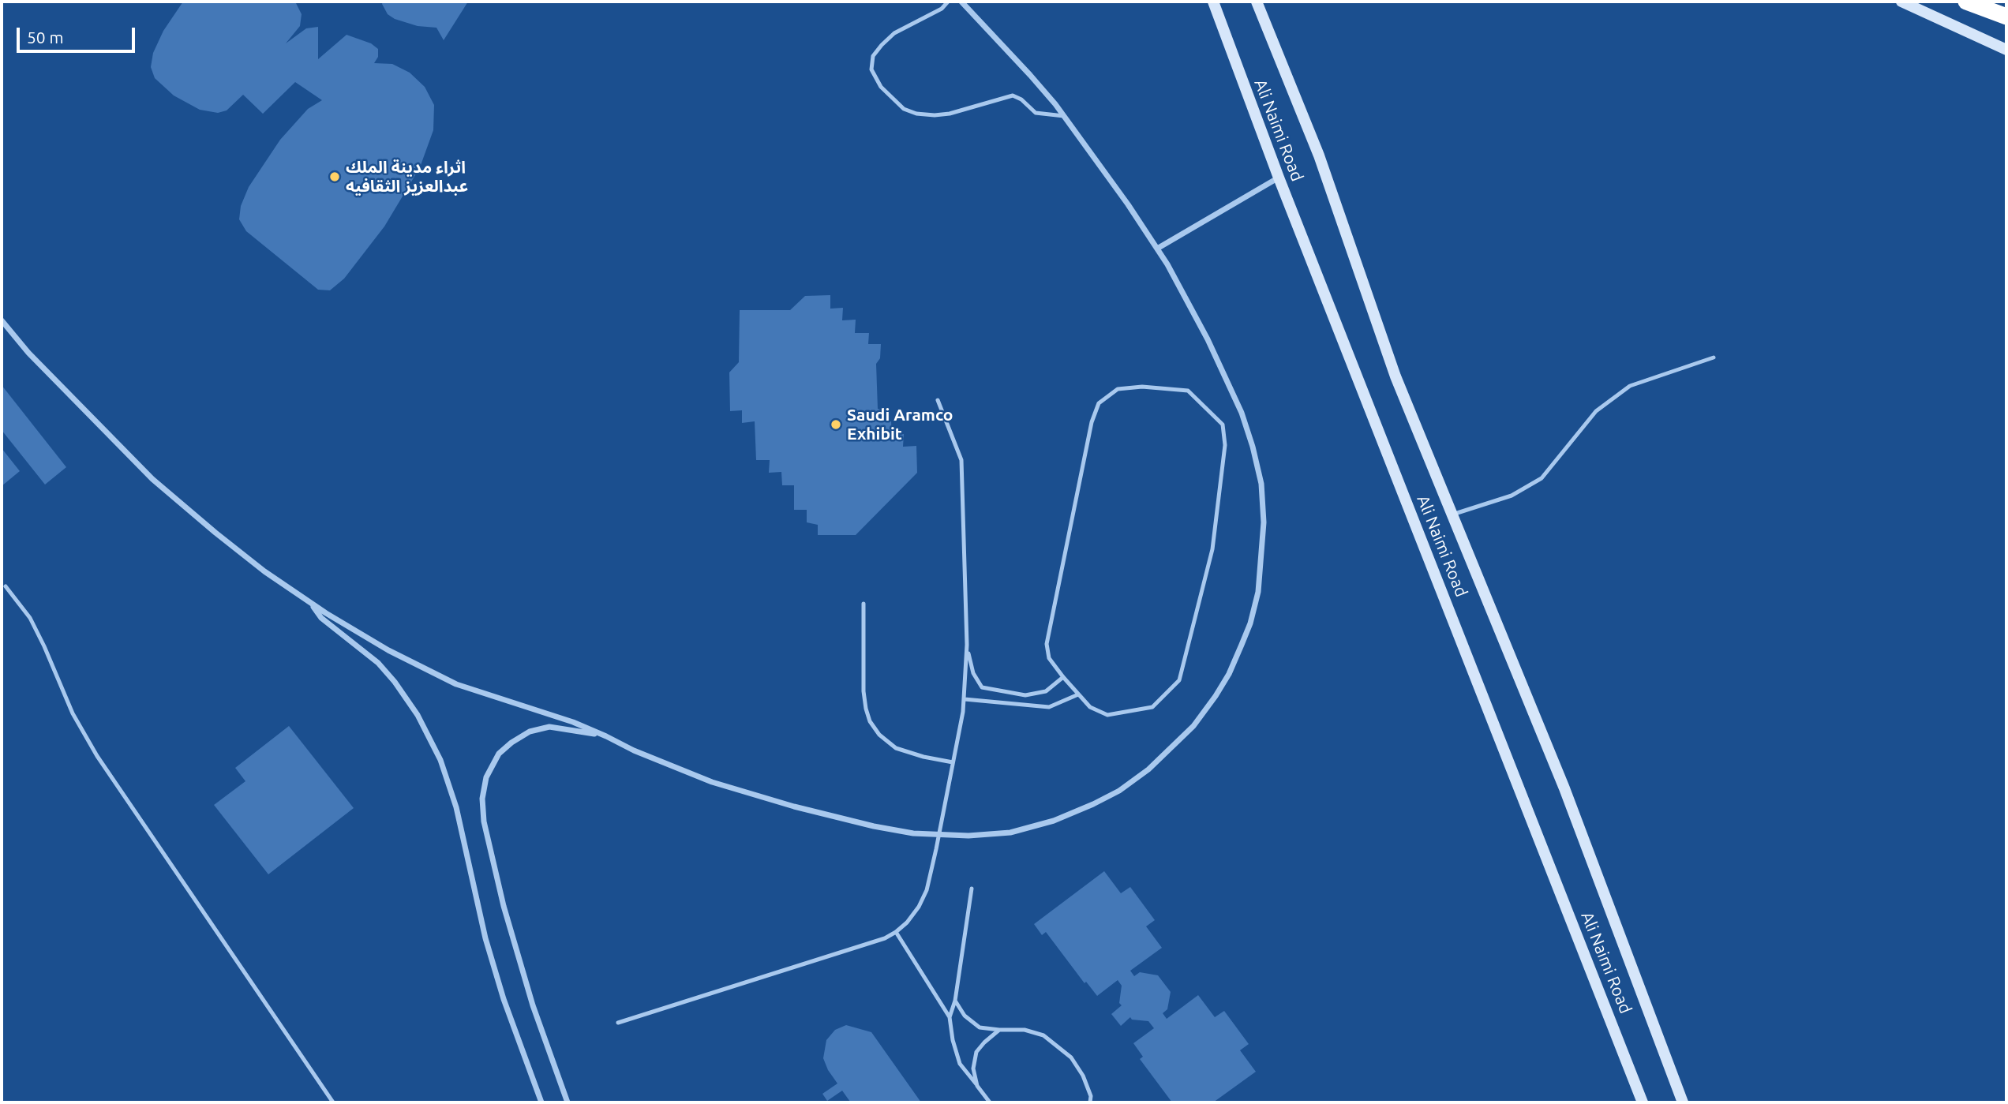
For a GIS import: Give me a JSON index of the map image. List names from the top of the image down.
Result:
{
  "streets": {
    "main road": ["Ali Naimi Road"]
  },
  "places": ["اثراء مدينة الملك عبدالعزيز الثقافيه", "Saudi Aramco Exhibit"],
  "scale_bar": "50 m"
}
